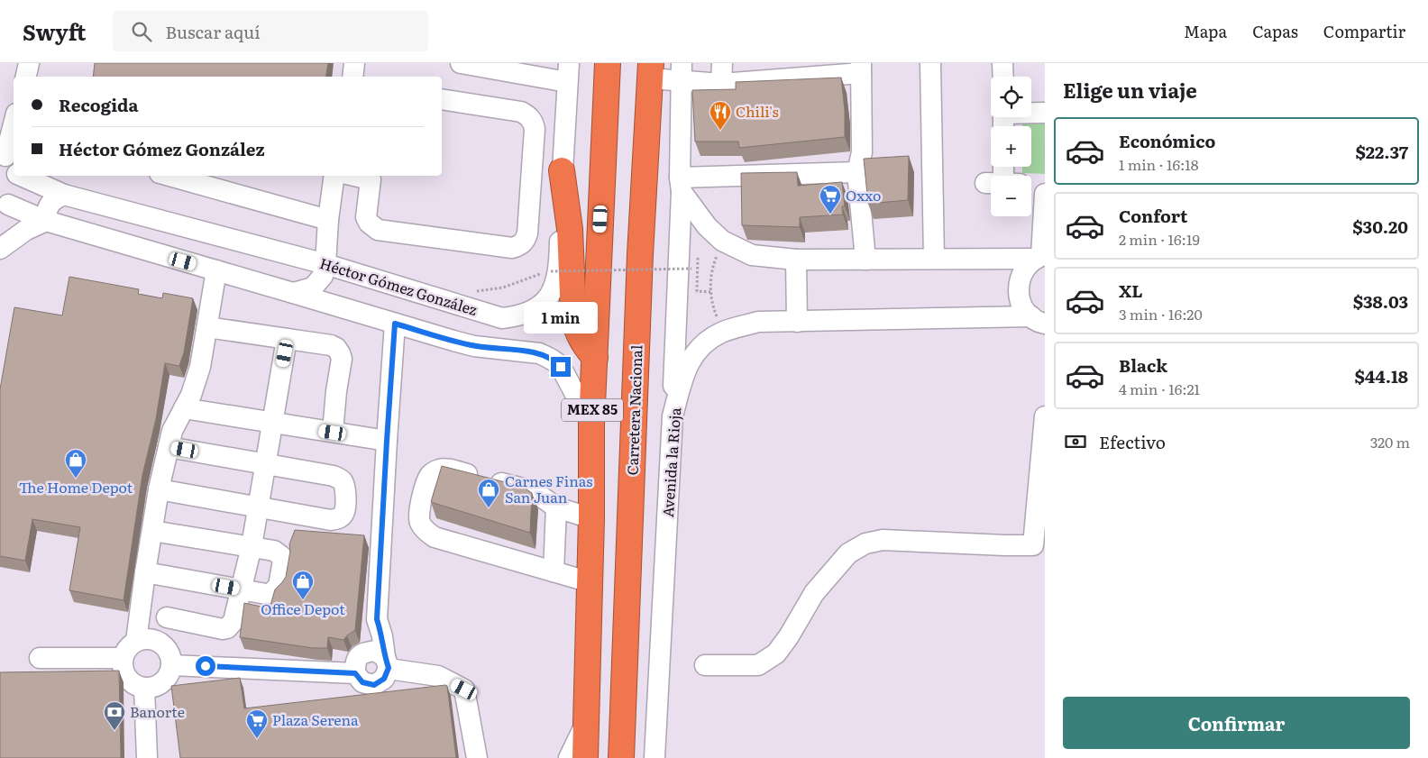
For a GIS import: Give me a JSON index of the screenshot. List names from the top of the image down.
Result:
{
  "streets": {
    "highway": ["MEX 85", "Carretera Nacional"],
    "street": ["Héctor Gómez González", "Avenida la Rioja"]
  },
  "places": {
    "restaurant": ["Chili's"],
    "supermarket": ["Oxxo", "Plaza Serena"],
    "shop": ["The Home Depot", "Carnes Finas San Juan", "Office Depot"],
    "bank": ["Banorte"]
  },
  "page": {
    "header": "Swyft",
    "search": "Buscar aquí",
    "nav": ["Mapa", "Capas", "Compartir"],
    "heading": "Elige un viaje",
    "map_buttons": ["+", "−"],
    "banner": ["Recogida", "Héctor Gómez González"],
    "list": [
      {
        "name": "Económico",
        "note": "1 min · 16:18",
        "value": "$22.37"
      },
      {
        "name": "Confort",
        "note": "2 min · 16:19",
        "value": "$30.20"
      },
      {
        "name": "XL",
        "note": "3 min · 16:20",
        "value": "$38.03"
      },
      {
        "name": "Black",
        "note": "4 min · 16:21",
        "value": "$44.18"
      }
    ],
    "bubble": "1 min",
    "pay": ["Efectivo", "320 m"],
    "buttons": "Confirmar"
  }
}
